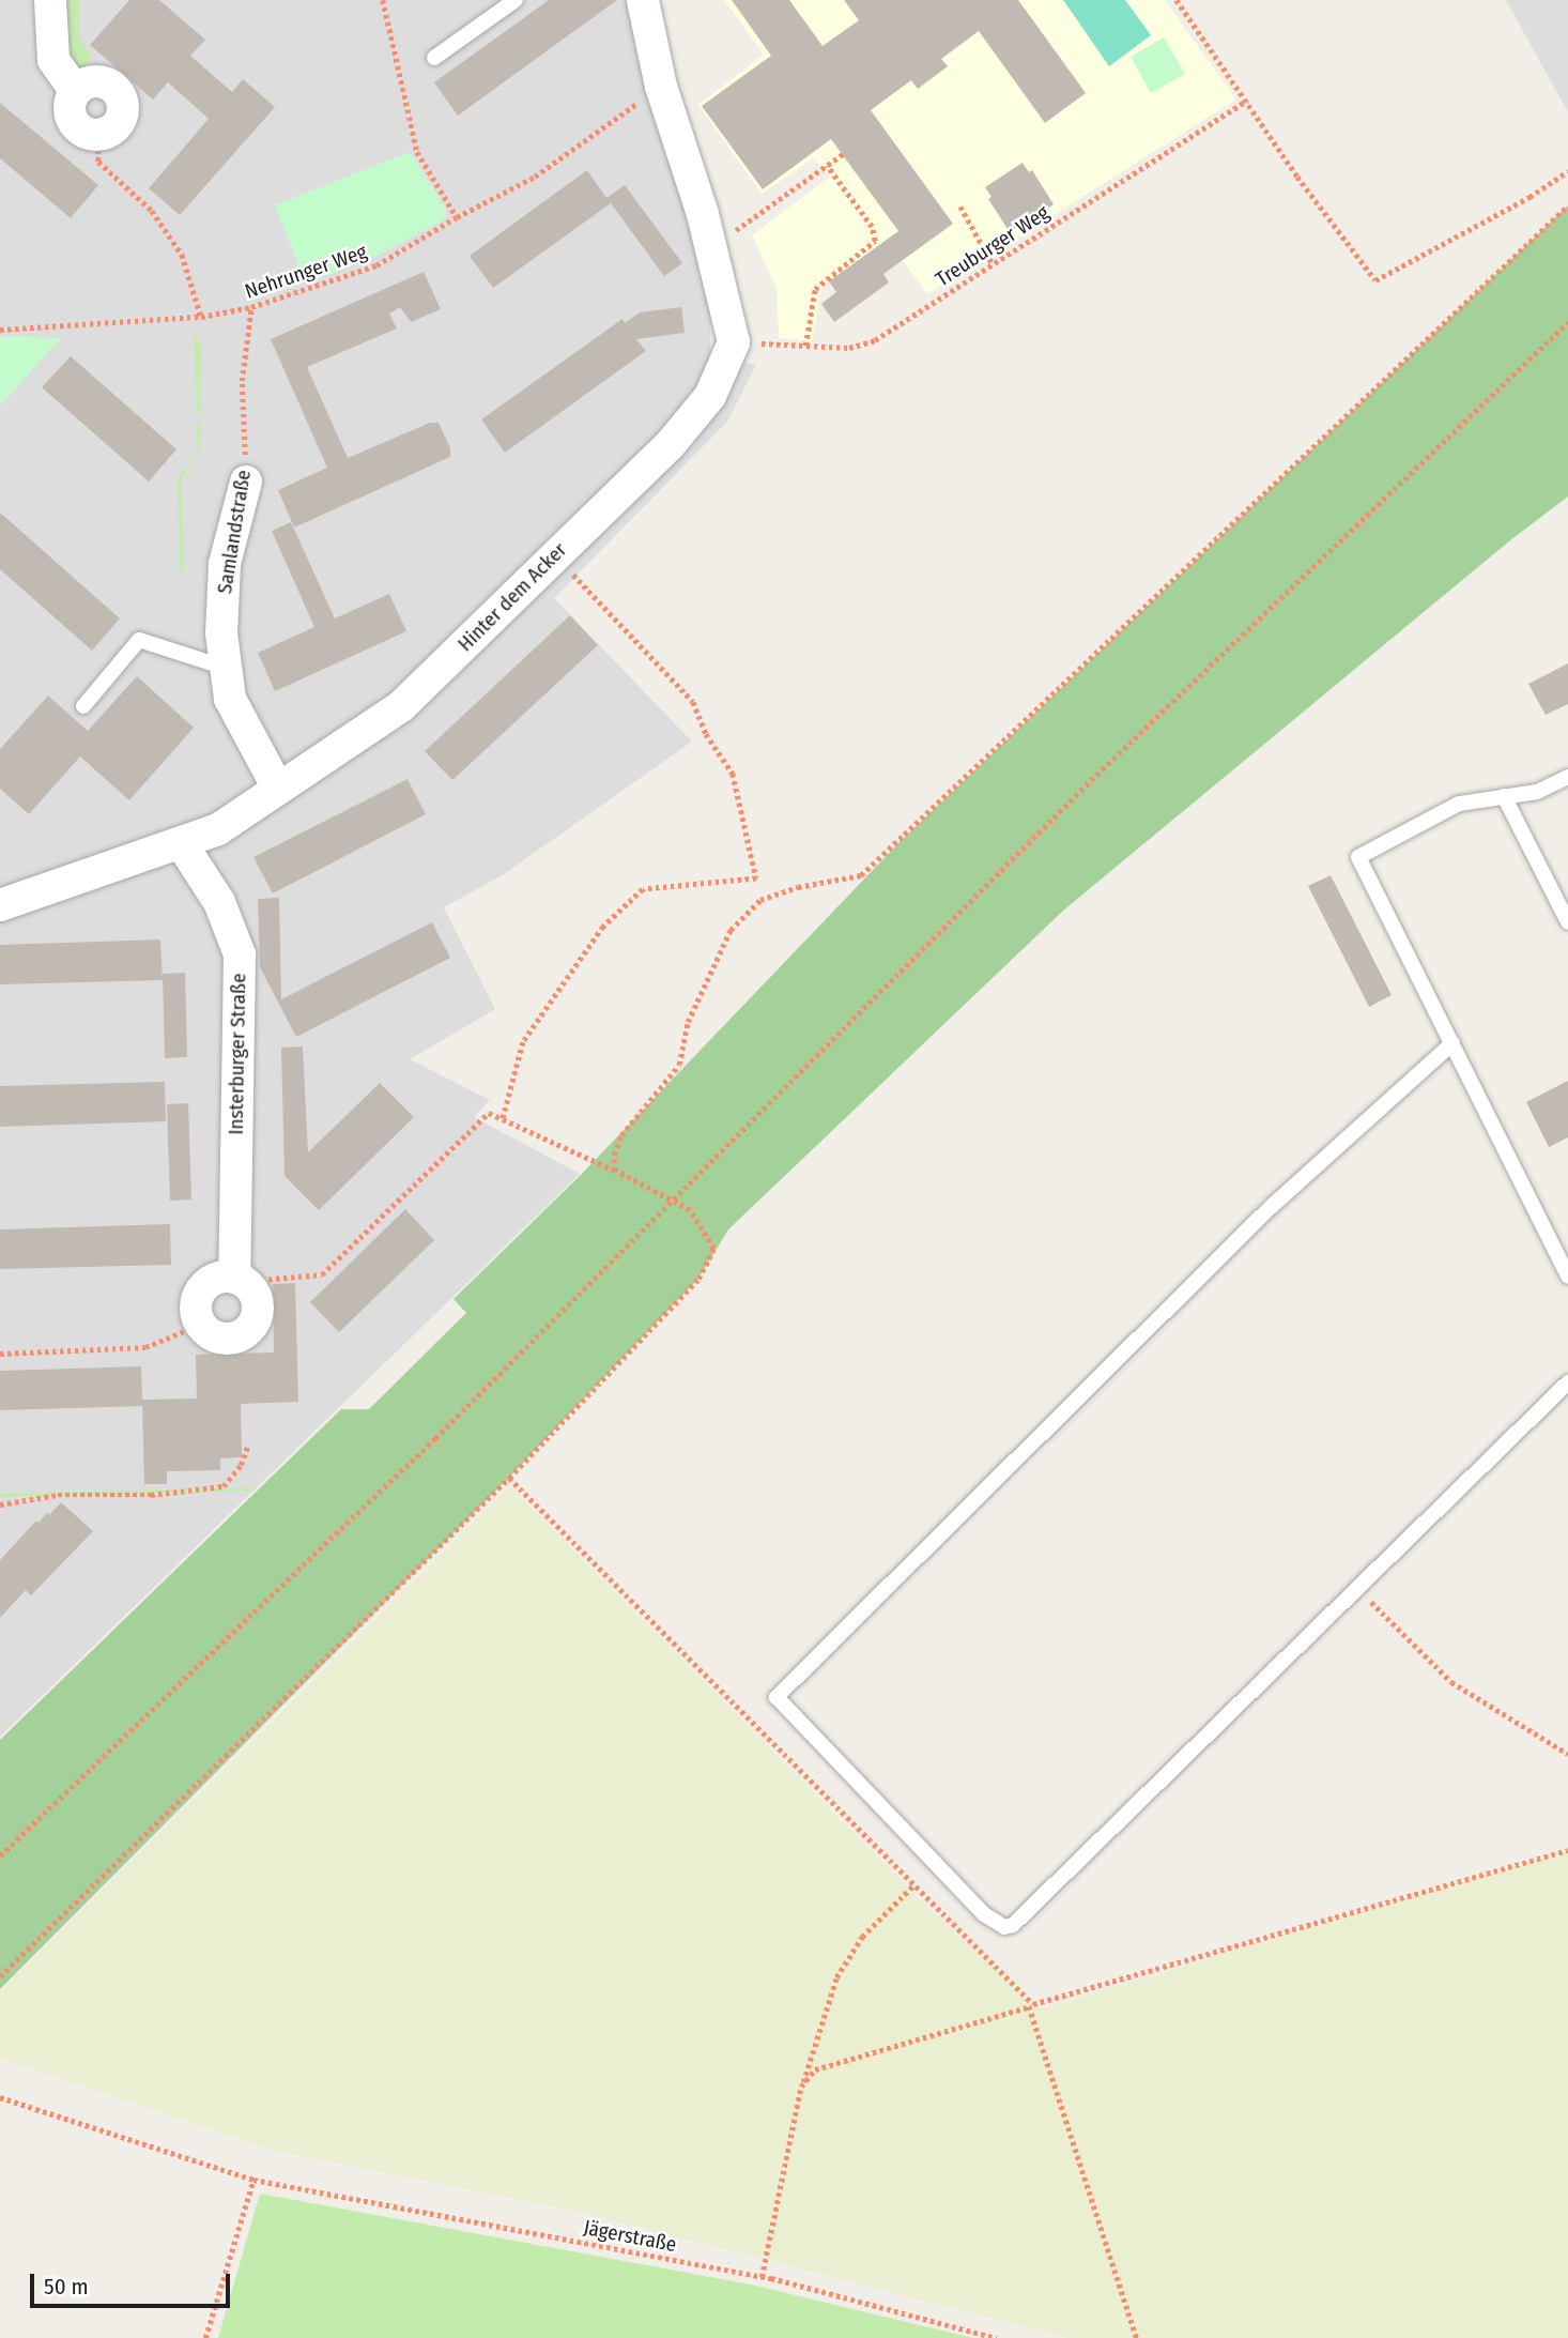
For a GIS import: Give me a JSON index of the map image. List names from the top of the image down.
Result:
{
  "streets": {
    "street": ["Samlandstraße", "Hinter dem Acker", "Insterburger Straße"],
    "path": ["Treuburger Weg", "Nehrunger Weg", "Jägerstraße"]
  },
  "crossings": [
    ["Treuburger Weg", "Hinter dem Acker"],
    ["Nehrunger Weg", "Samlandstraße"],
    ["Samlandstraße", "Hinter dem Acker"],
    ["Hinter dem Acker", "Insterburger Straße"]
  ],
  "scale_bar": "50 m"
}
